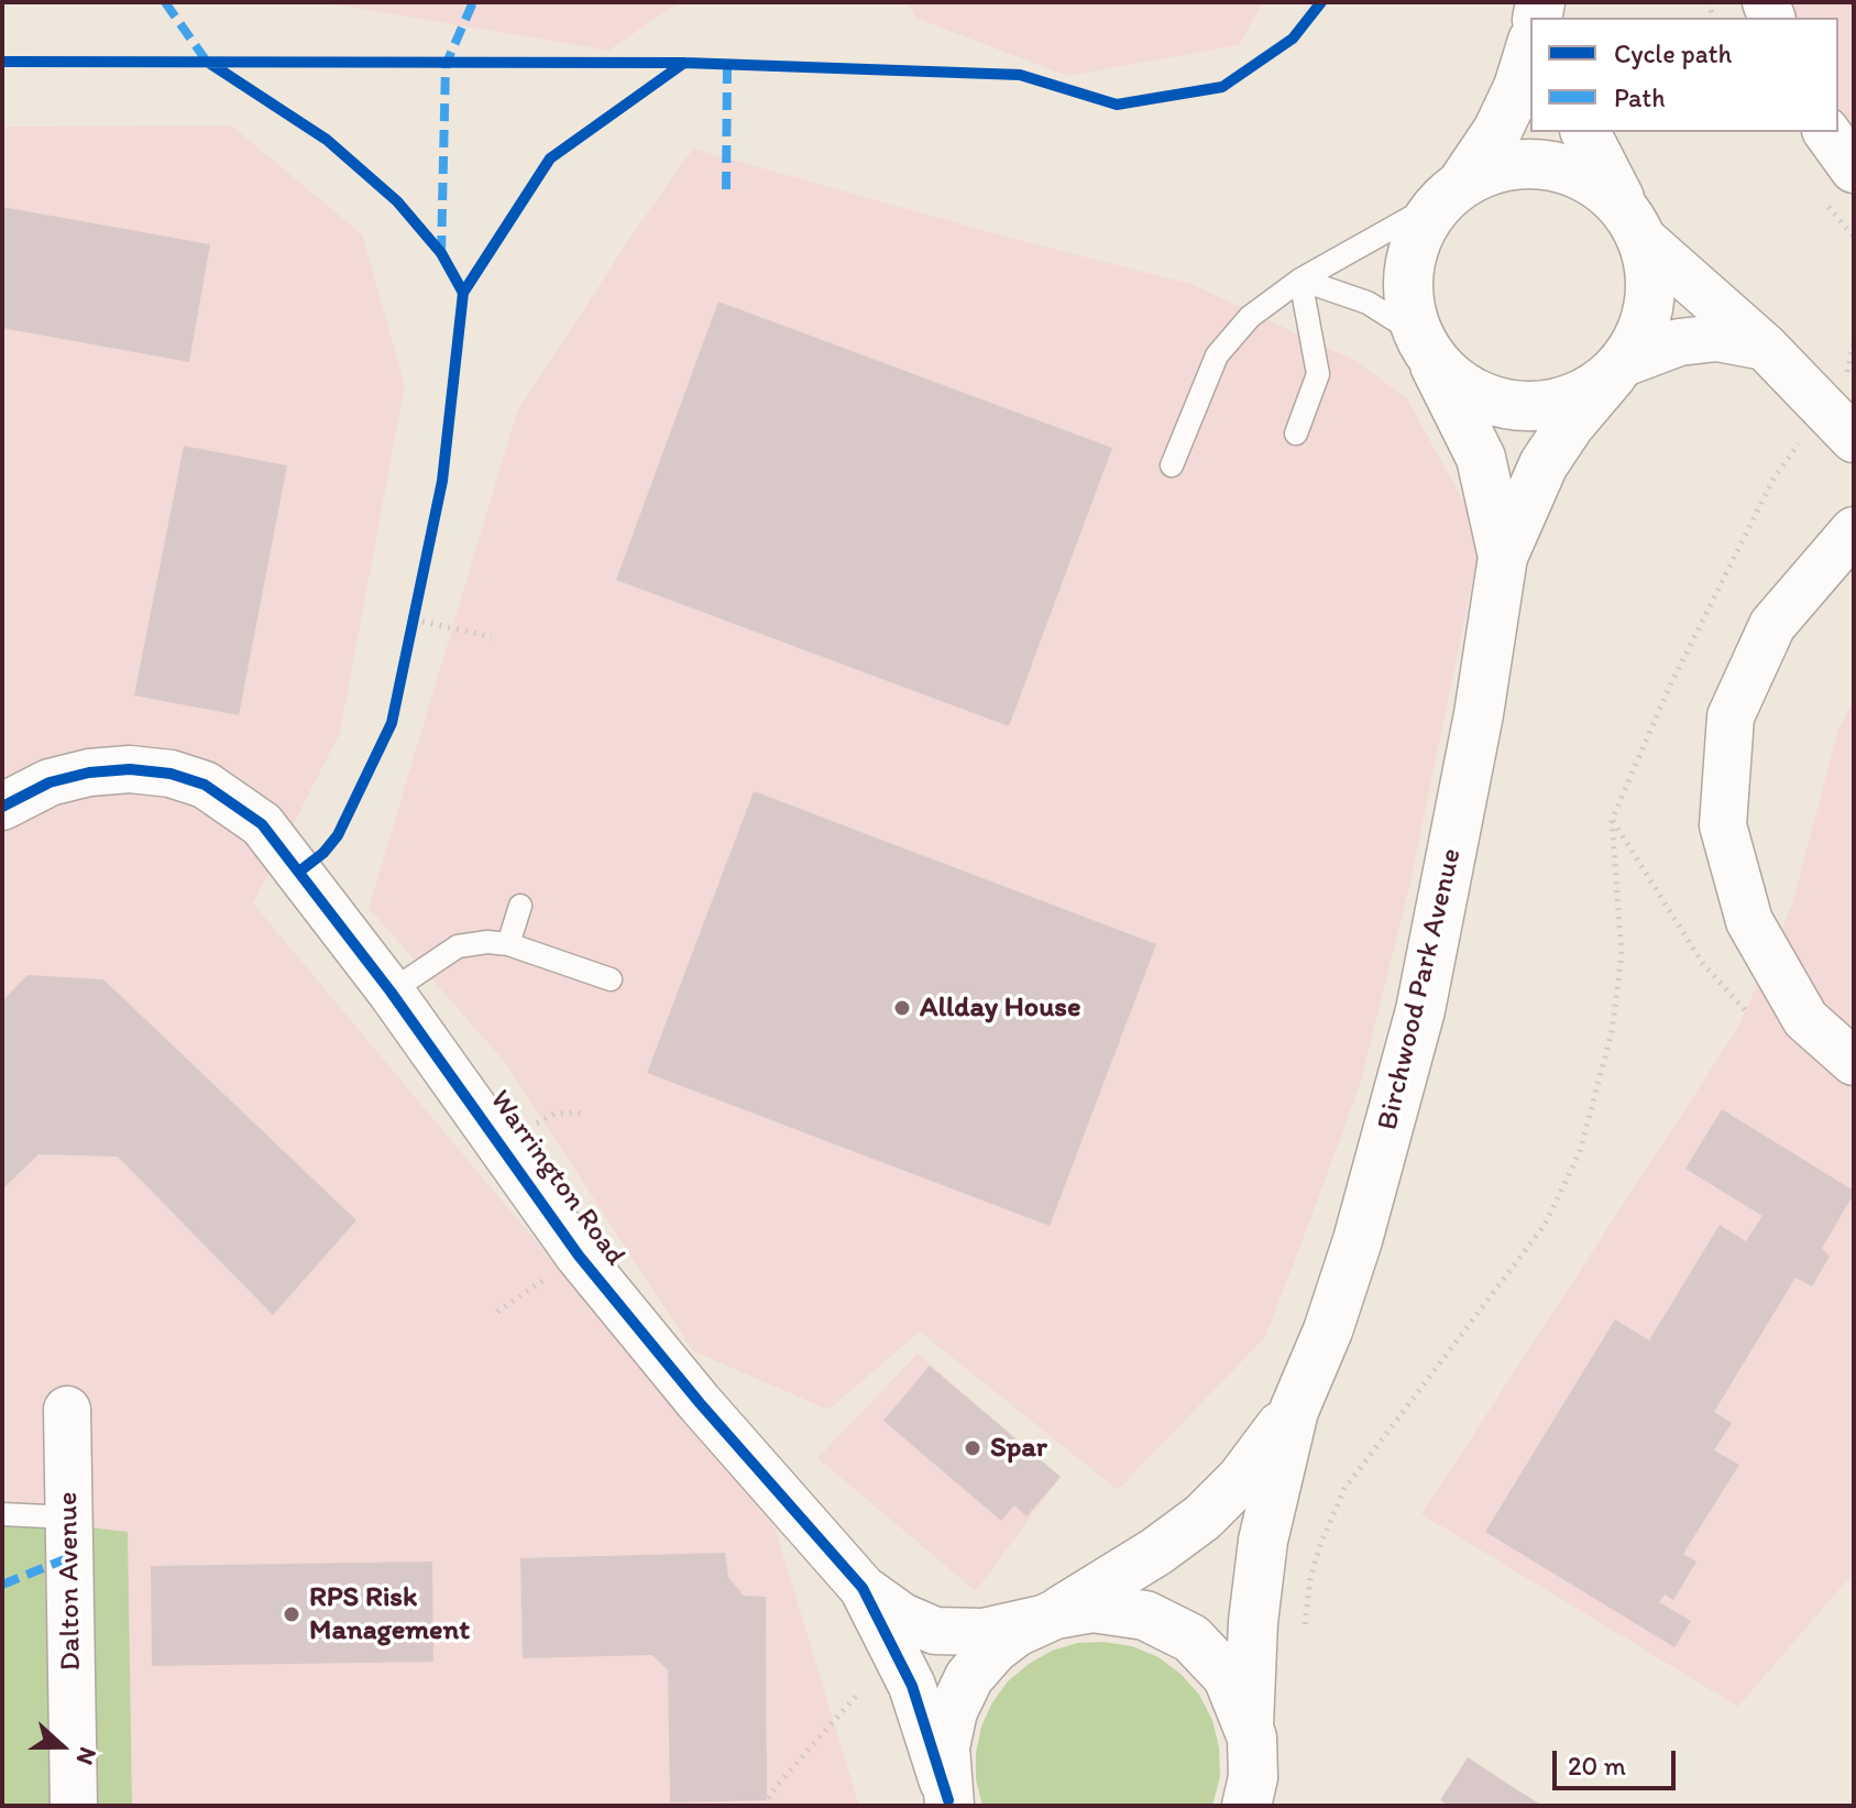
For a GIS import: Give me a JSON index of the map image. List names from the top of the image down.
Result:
{
  "streets": {
    "main road": ["Birchwood Park Avenue"],
    "street": ["Warrington Road", "Dalton Avenue"]
  },
  "crossings": [
    ["Birchwood Park Avenue", "Warrington Road"]
  ],
  "places": ["Allday House", "Spar", "RPS Risk Management"],
  "legend": ["Cycle path", "Path"],
  "scale_bar": "20 m",
  "north": "right"
}
